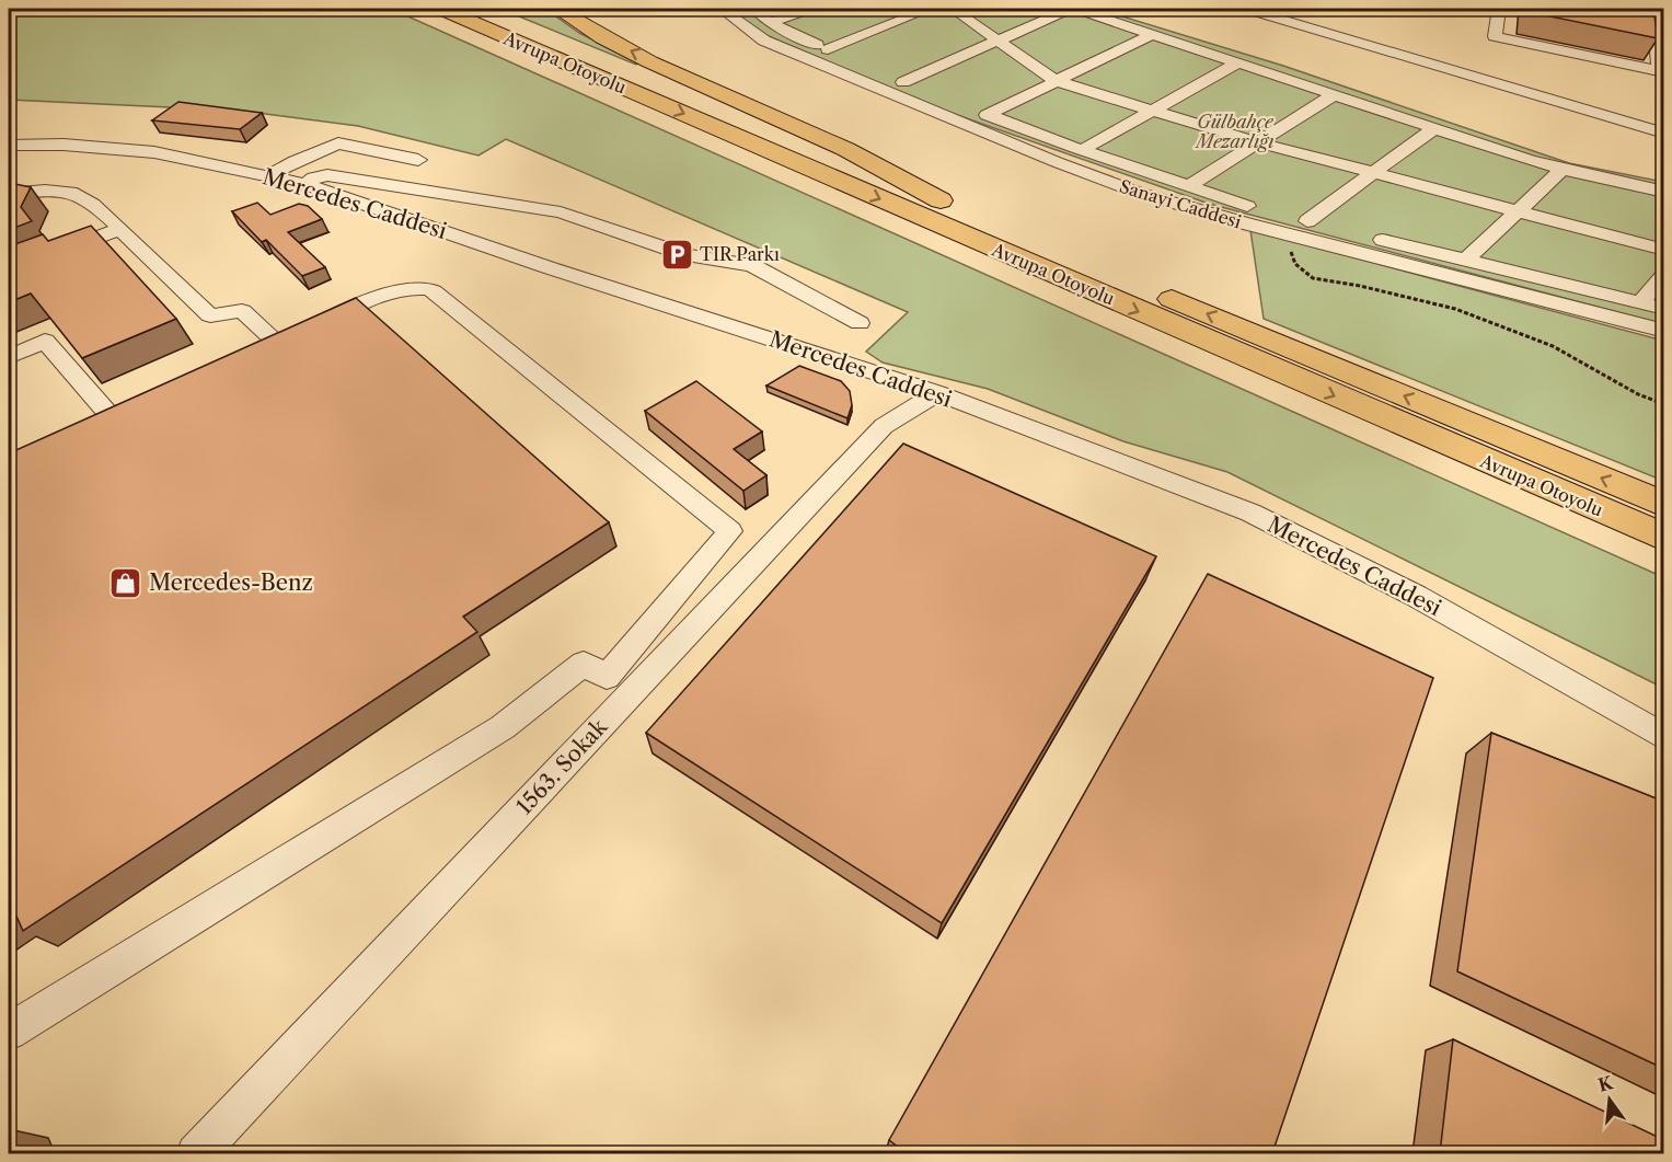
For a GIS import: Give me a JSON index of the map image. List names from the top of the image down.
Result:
{
  "streets": {
    "highway": ["Avrupa Otoyolu"],
    "street": ["Mercedes Caddesi", "Sanayi Caddesi", "1563. Sokak"]
  },
  "crossings": [
    ["Mercedes Caddesi", "1563. Sokak"]
  ],
  "parks": ["Gülbahçe Mezarlığı"],
  "places": {
    "parking": ["TIR Parkı"],
    "shop": ["Mercedes-Benz"]
  },
  "north": "top"
}
